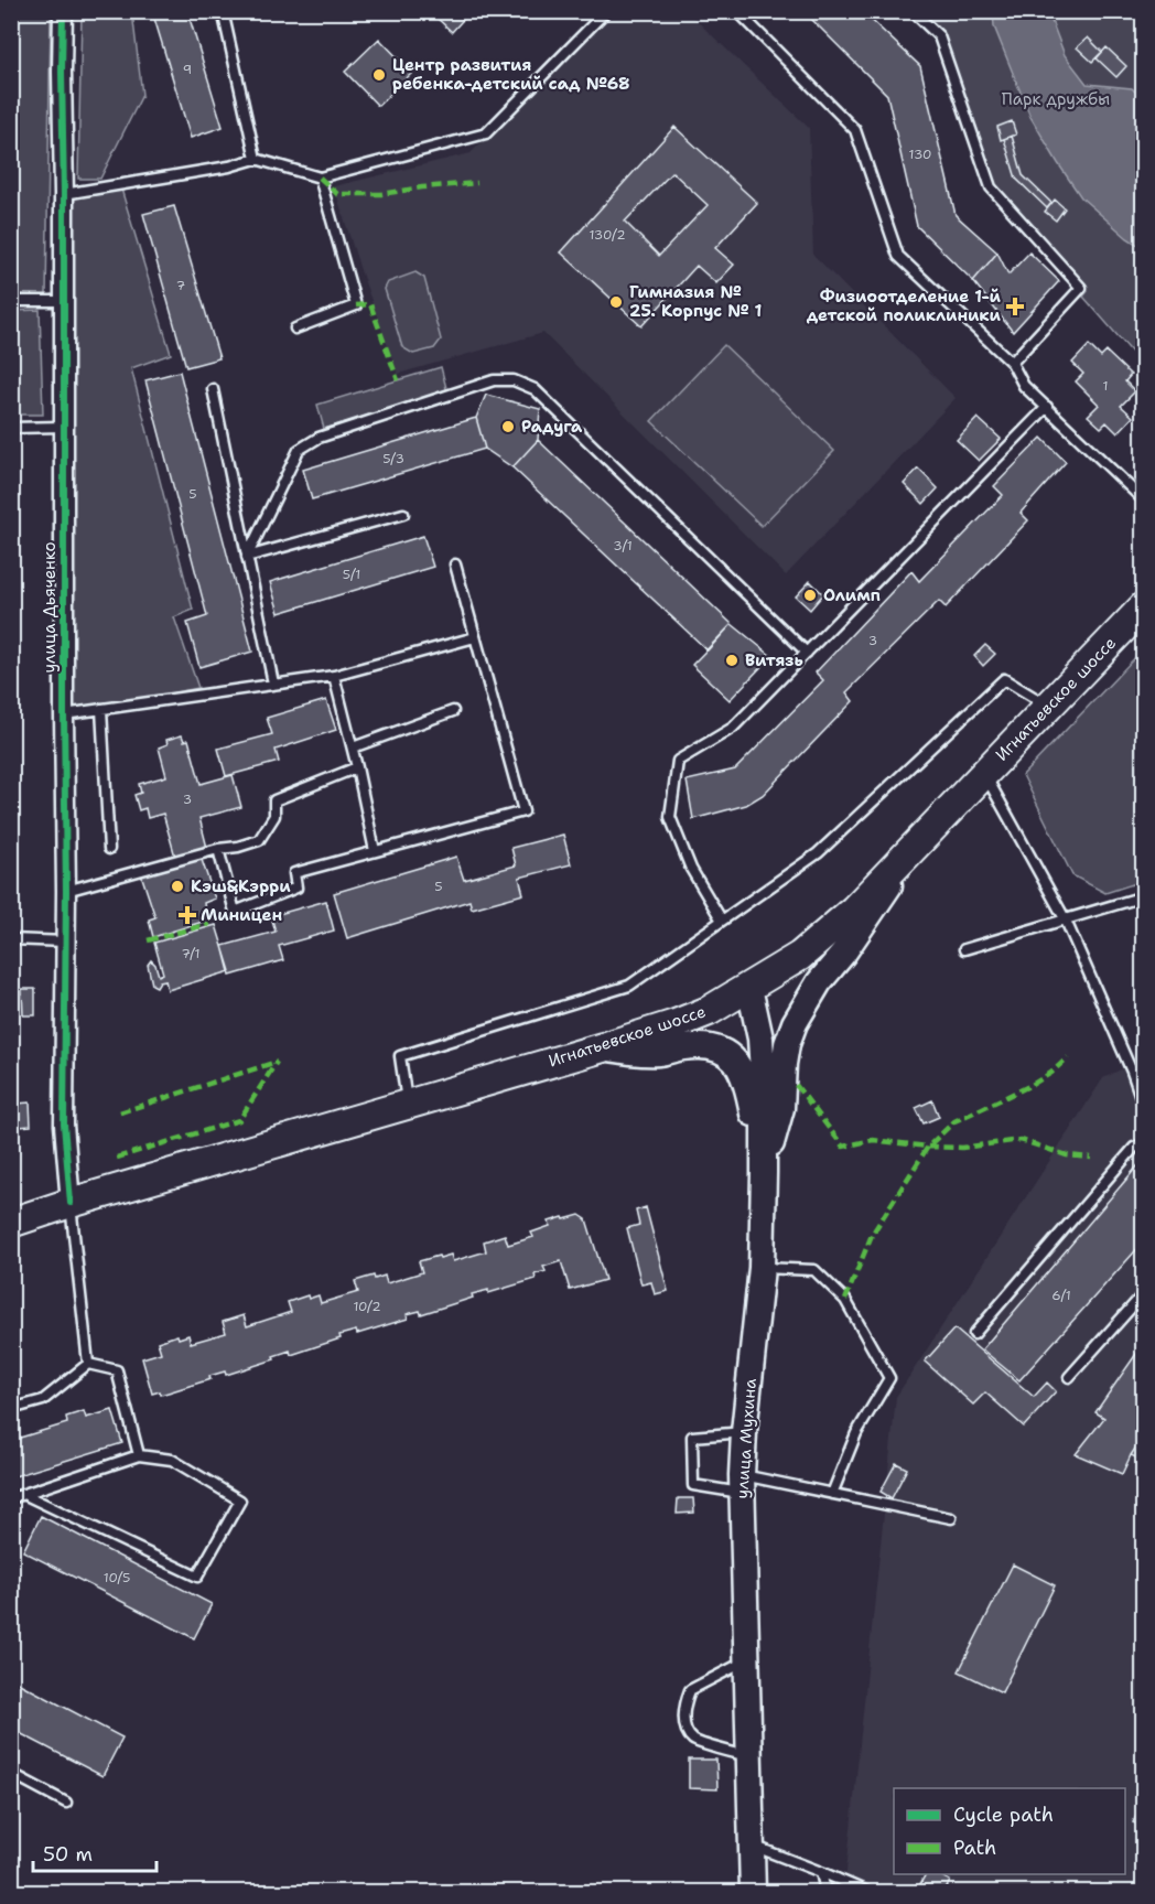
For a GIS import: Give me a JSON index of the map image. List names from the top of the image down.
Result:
{
  "streets": {
    "main road": ["Игнатьевское шоссе", "улица Мухина"],
    "street": ["улица Дьяченко"]
  },
  "crossings": [
    ["улица Дьяченко", "Игнатьевское шоссе"],
    ["Игнатьевское шоссе", "улица Мухина"]
  ],
  "parks": ["Парк дружбы"],
  "places": {
    "other": [
      "Центр развития ребенка-детский сад №68",
      "Гимназия № 25. Корпус № 1",
      "Радуга",
      "Олимп",
      "Витязь",
      "Кэш&Кэрри"
    ],
    "health": ["Физиоотделение 1-й детской поликлиники", "Миницен"]
  },
  "house_numbers": [
    "9",
    "130",
    "130/2",
    "7",
    "1",
    "5/3",
    "5",
    "3/1",
    "5/1",
    "3",
    "3",
    "5",
    "7/1",
    "6/1",
    "10/2",
    "10/5"
  ],
  "legend": ["Cycle path", "Path"],
  "scale_bar": "50 m"
}
